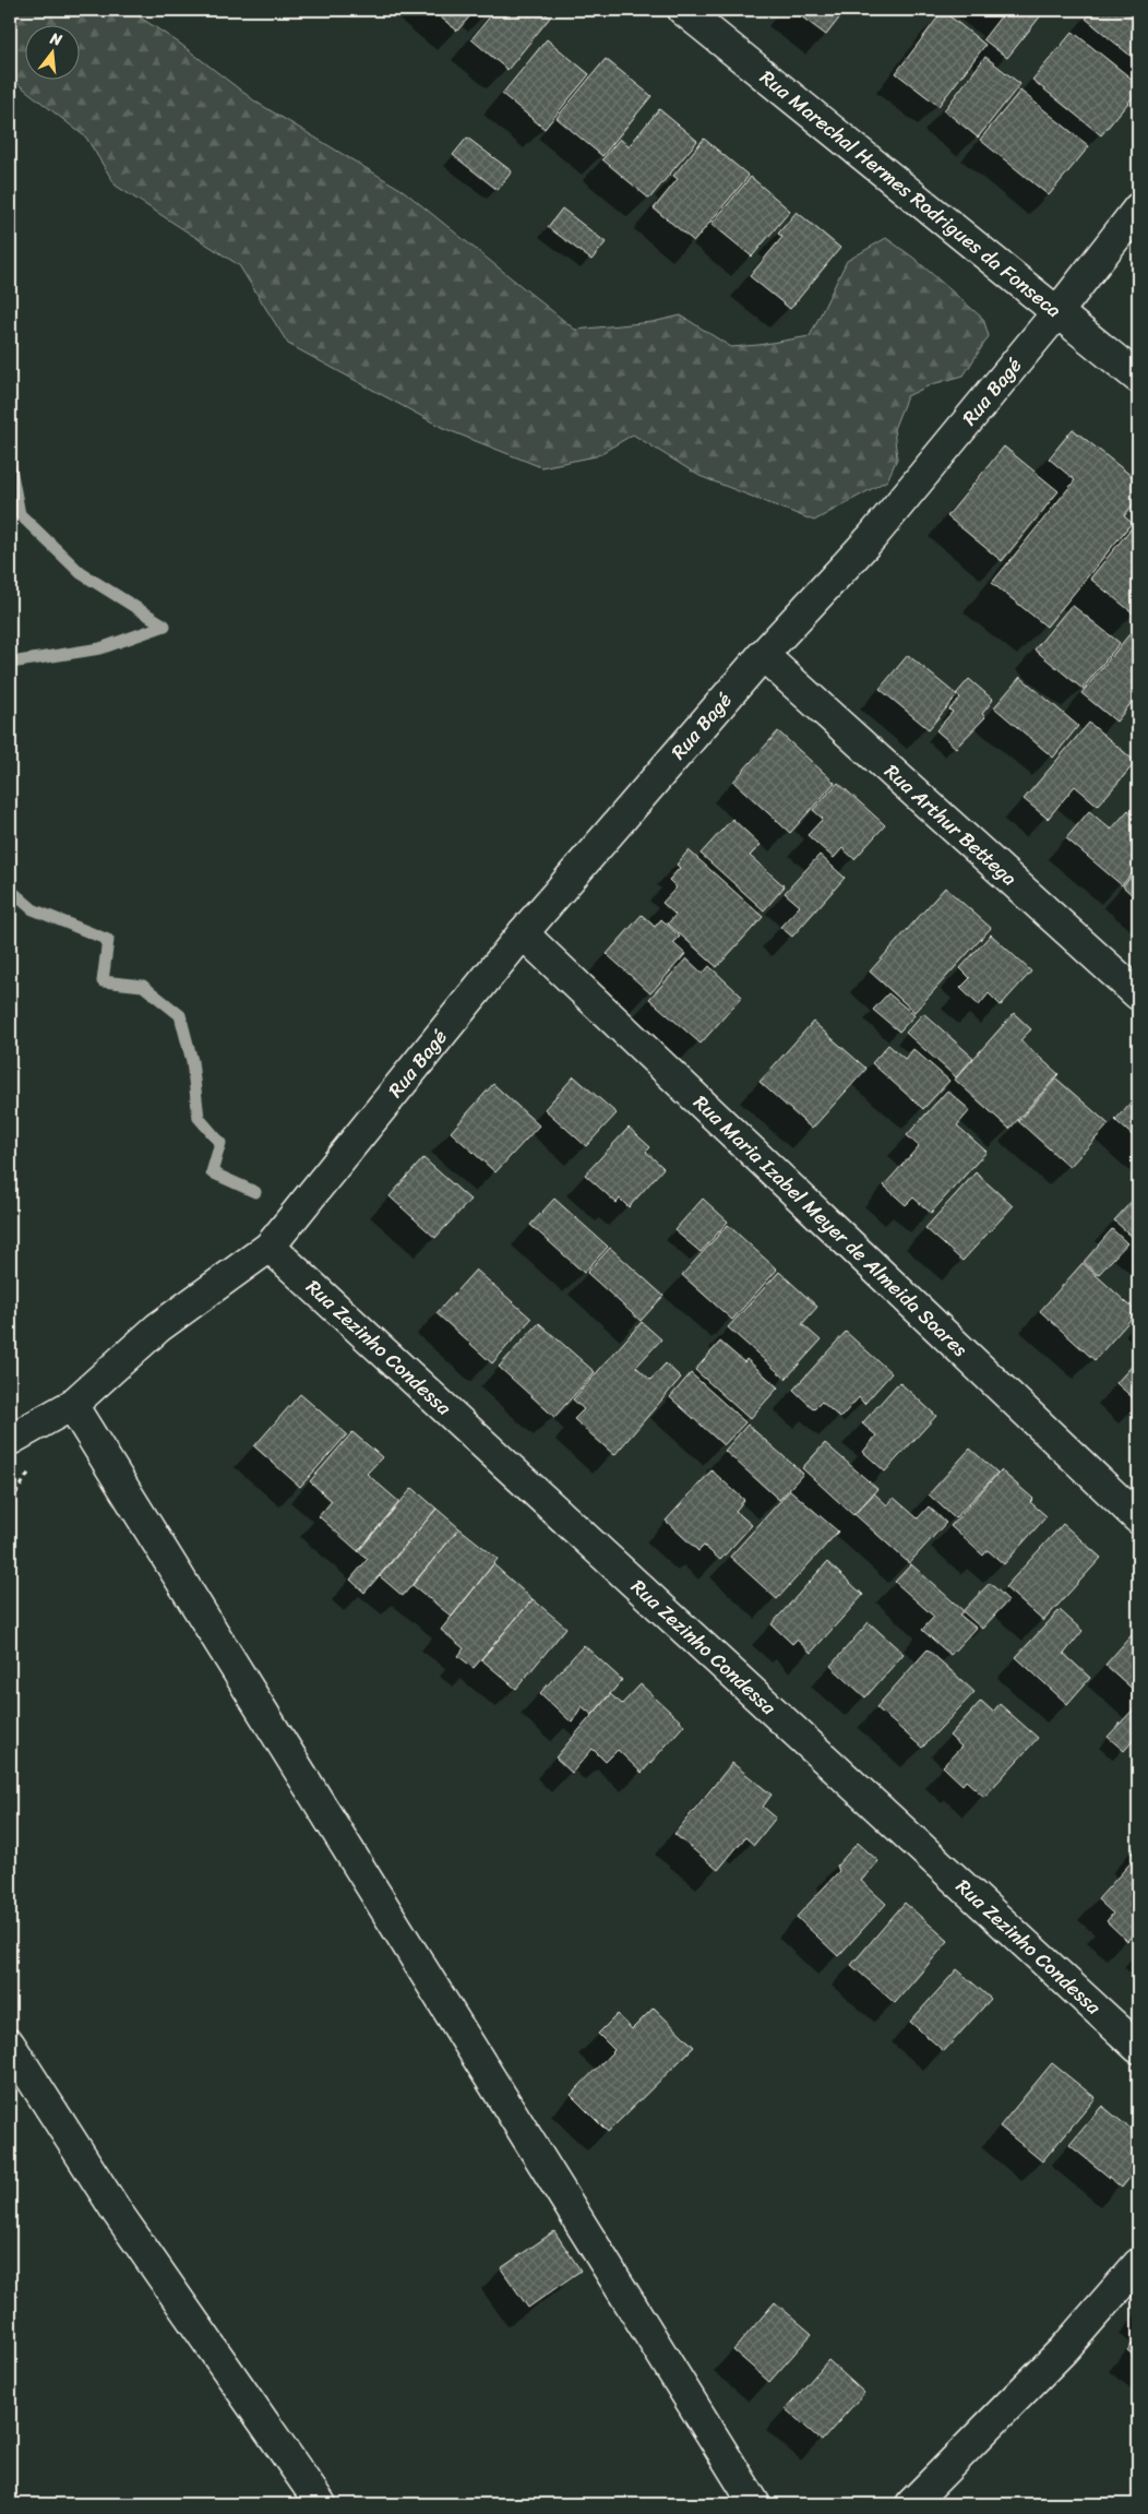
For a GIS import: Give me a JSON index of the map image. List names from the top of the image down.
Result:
{
  "streets": {
    "street": [
      "Rua Marechal Hermes Rodrigues da Fonseca",
      "Rua Bagé",
      "Rua Arthur Bettega",
      "Rua Maria Izabel Meyer de Almeida Soares",
      "Rua Zezinho Condessa"
    ]
  },
  "crossings": [
    ["Rua Marechal Hermes Rodrigues da Fonseca", "Rua Bagé"],
    ["Rua Bagé", "Rua Arthur Bettega"],
    ["Rua Bagé", "Rua Maria Izabel Meyer de Almeida Soares"],
    ["Rua Bagé", "Rua Zezinho Condessa"]
  ],
  "north": "top"
}
